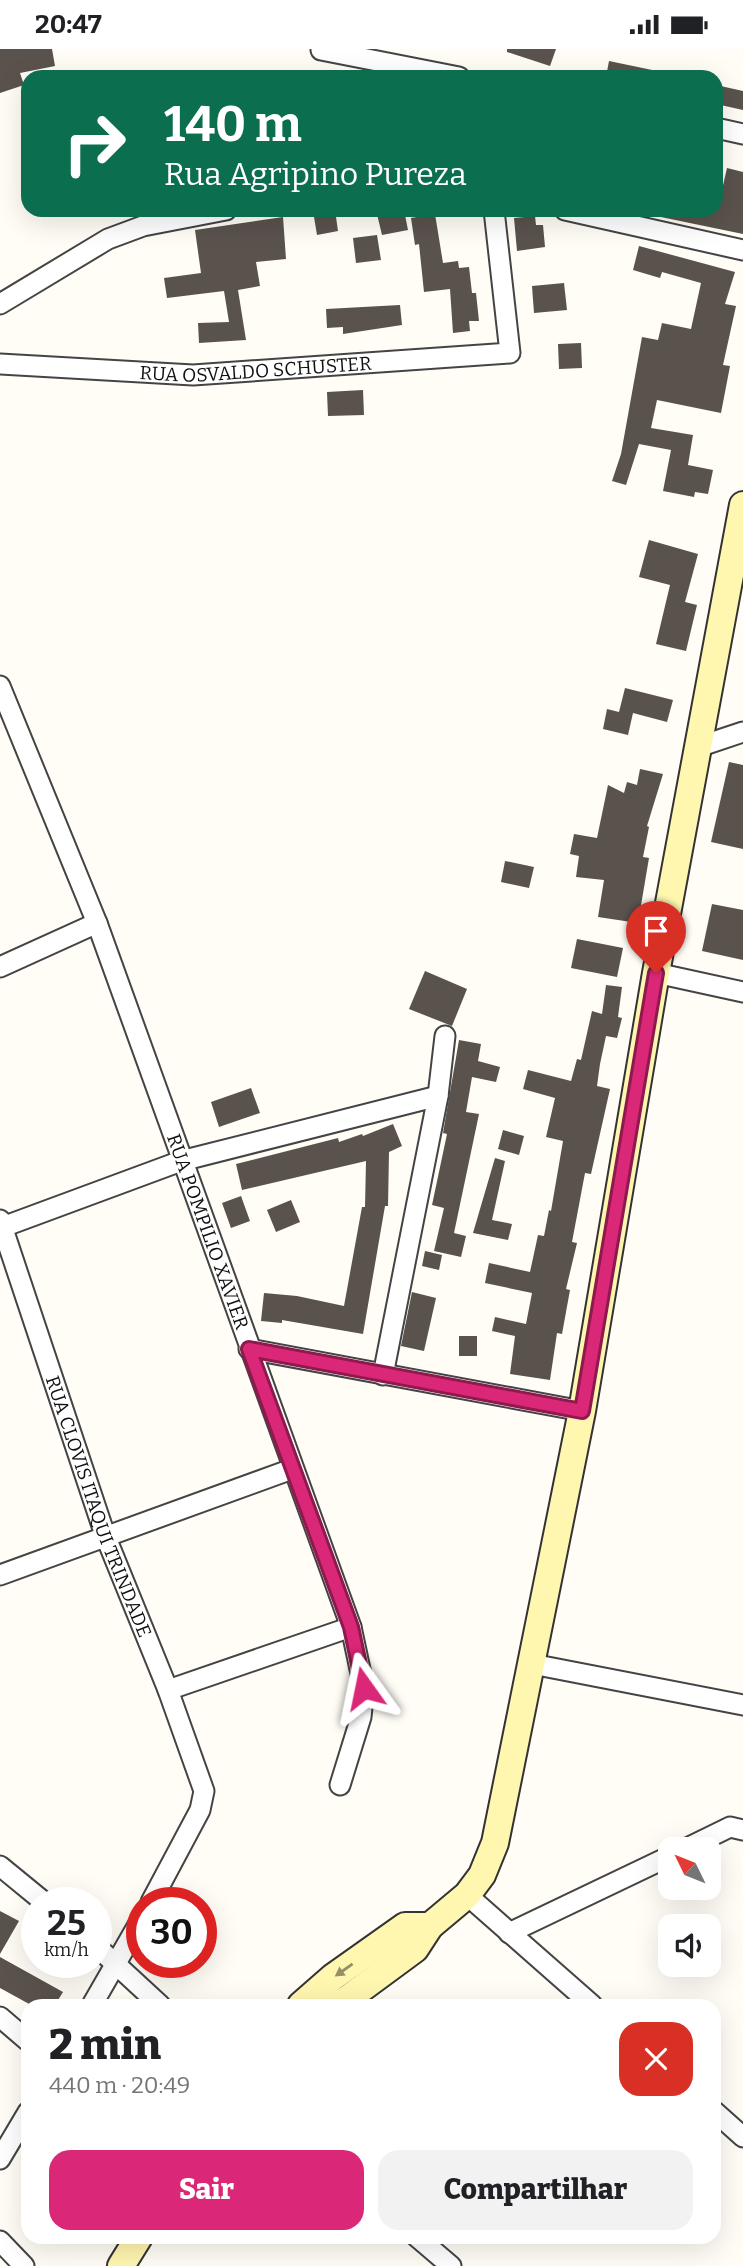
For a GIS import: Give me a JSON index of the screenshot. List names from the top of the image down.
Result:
{
  "streets": {
    "street": ["RUA OSVALDO SCHUSTER", "RUA POMPILIO XAVIER", "RUA CLOVIS ITAQUI TRINDADE"]
  },
  "north": "top left",
  "page": {
    "status": "20:47",
    "turn": ["140 m", "Rua Agripino Pureza"],
    "speed": "25 km/h",
    "limit": "30",
    "heading": ["2 min", "440 m · 20:49"],
    "buttons": ["Sair", "Compartilhar"]
  }
}
